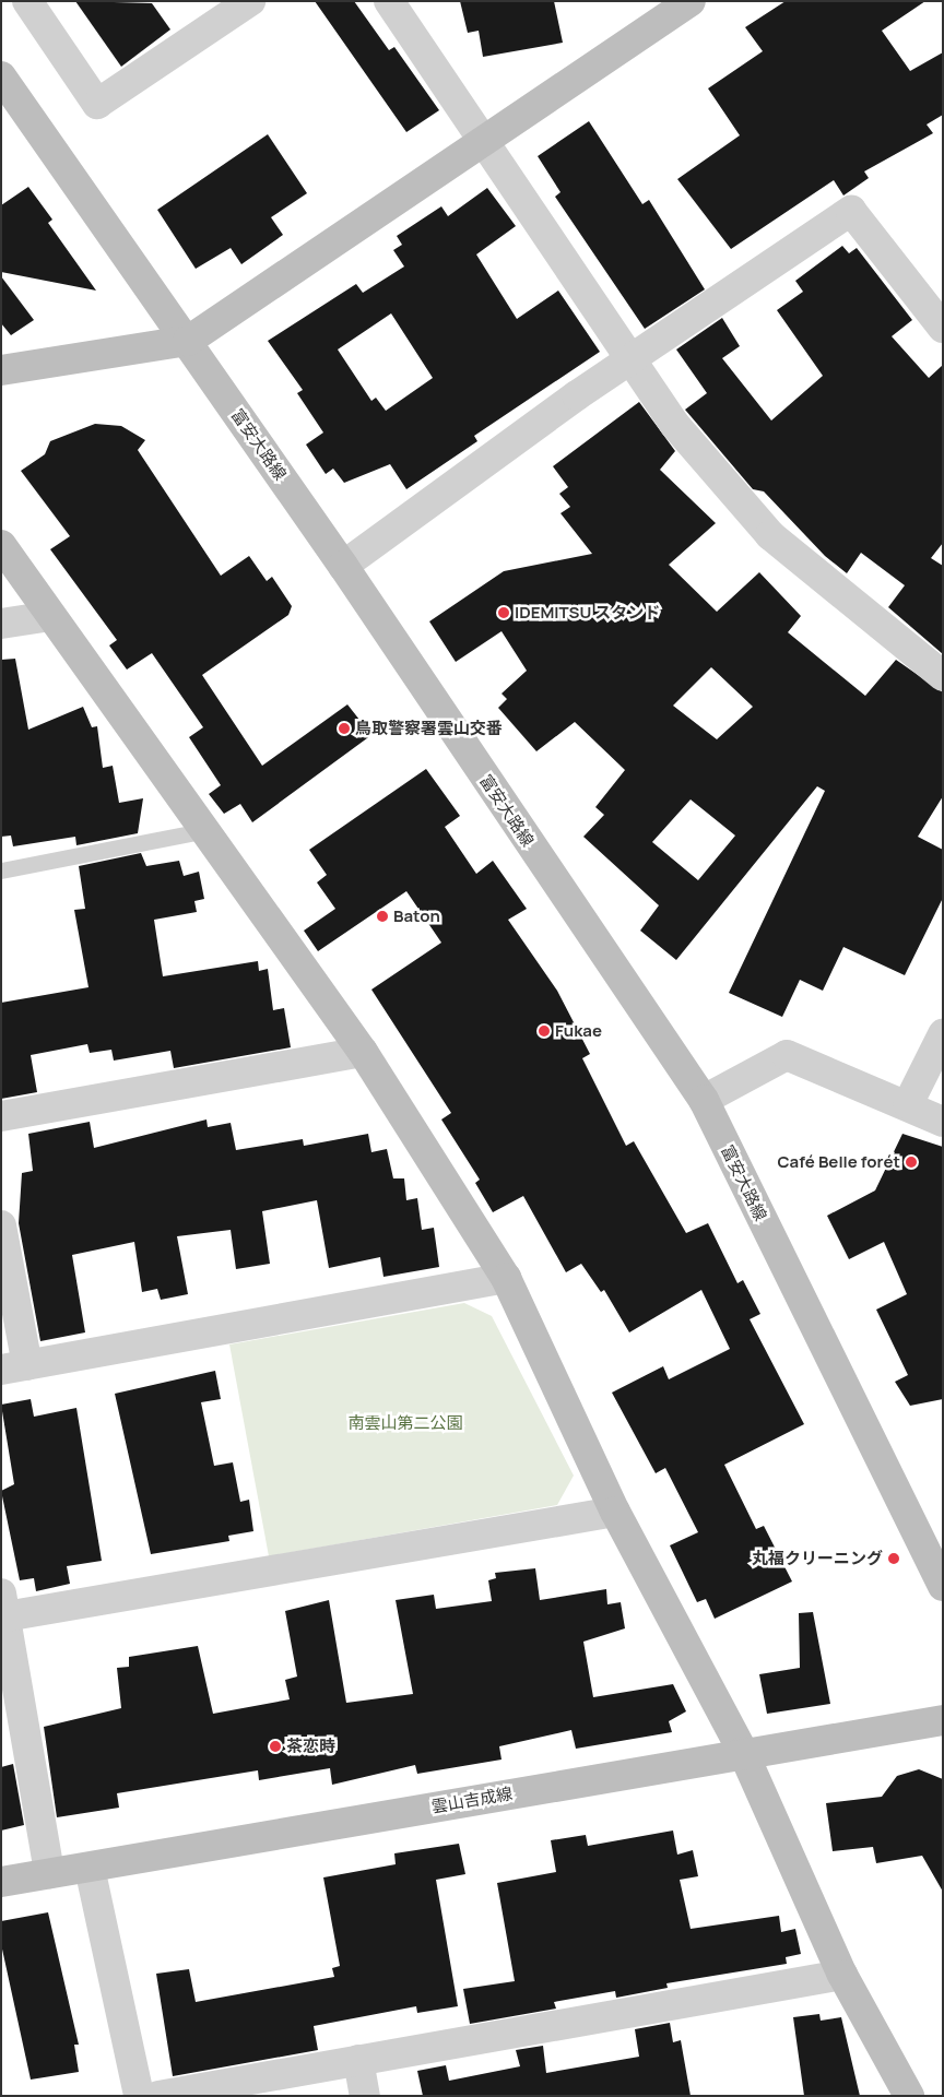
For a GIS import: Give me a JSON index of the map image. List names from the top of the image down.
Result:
{
  "streets": {
    "street": ["富安大路線", "雲山吉成線"]
  },
  "parks": ["南雲山第二公園"],
  "places": [
    "IDEMITSU スタンド",
    "鳥取警察署雲山交番",
    "Baton",
    "Fukae",
    "Café Belle forét",
    "丸福クリーニング",
    "茶恋時"
  ]
}
